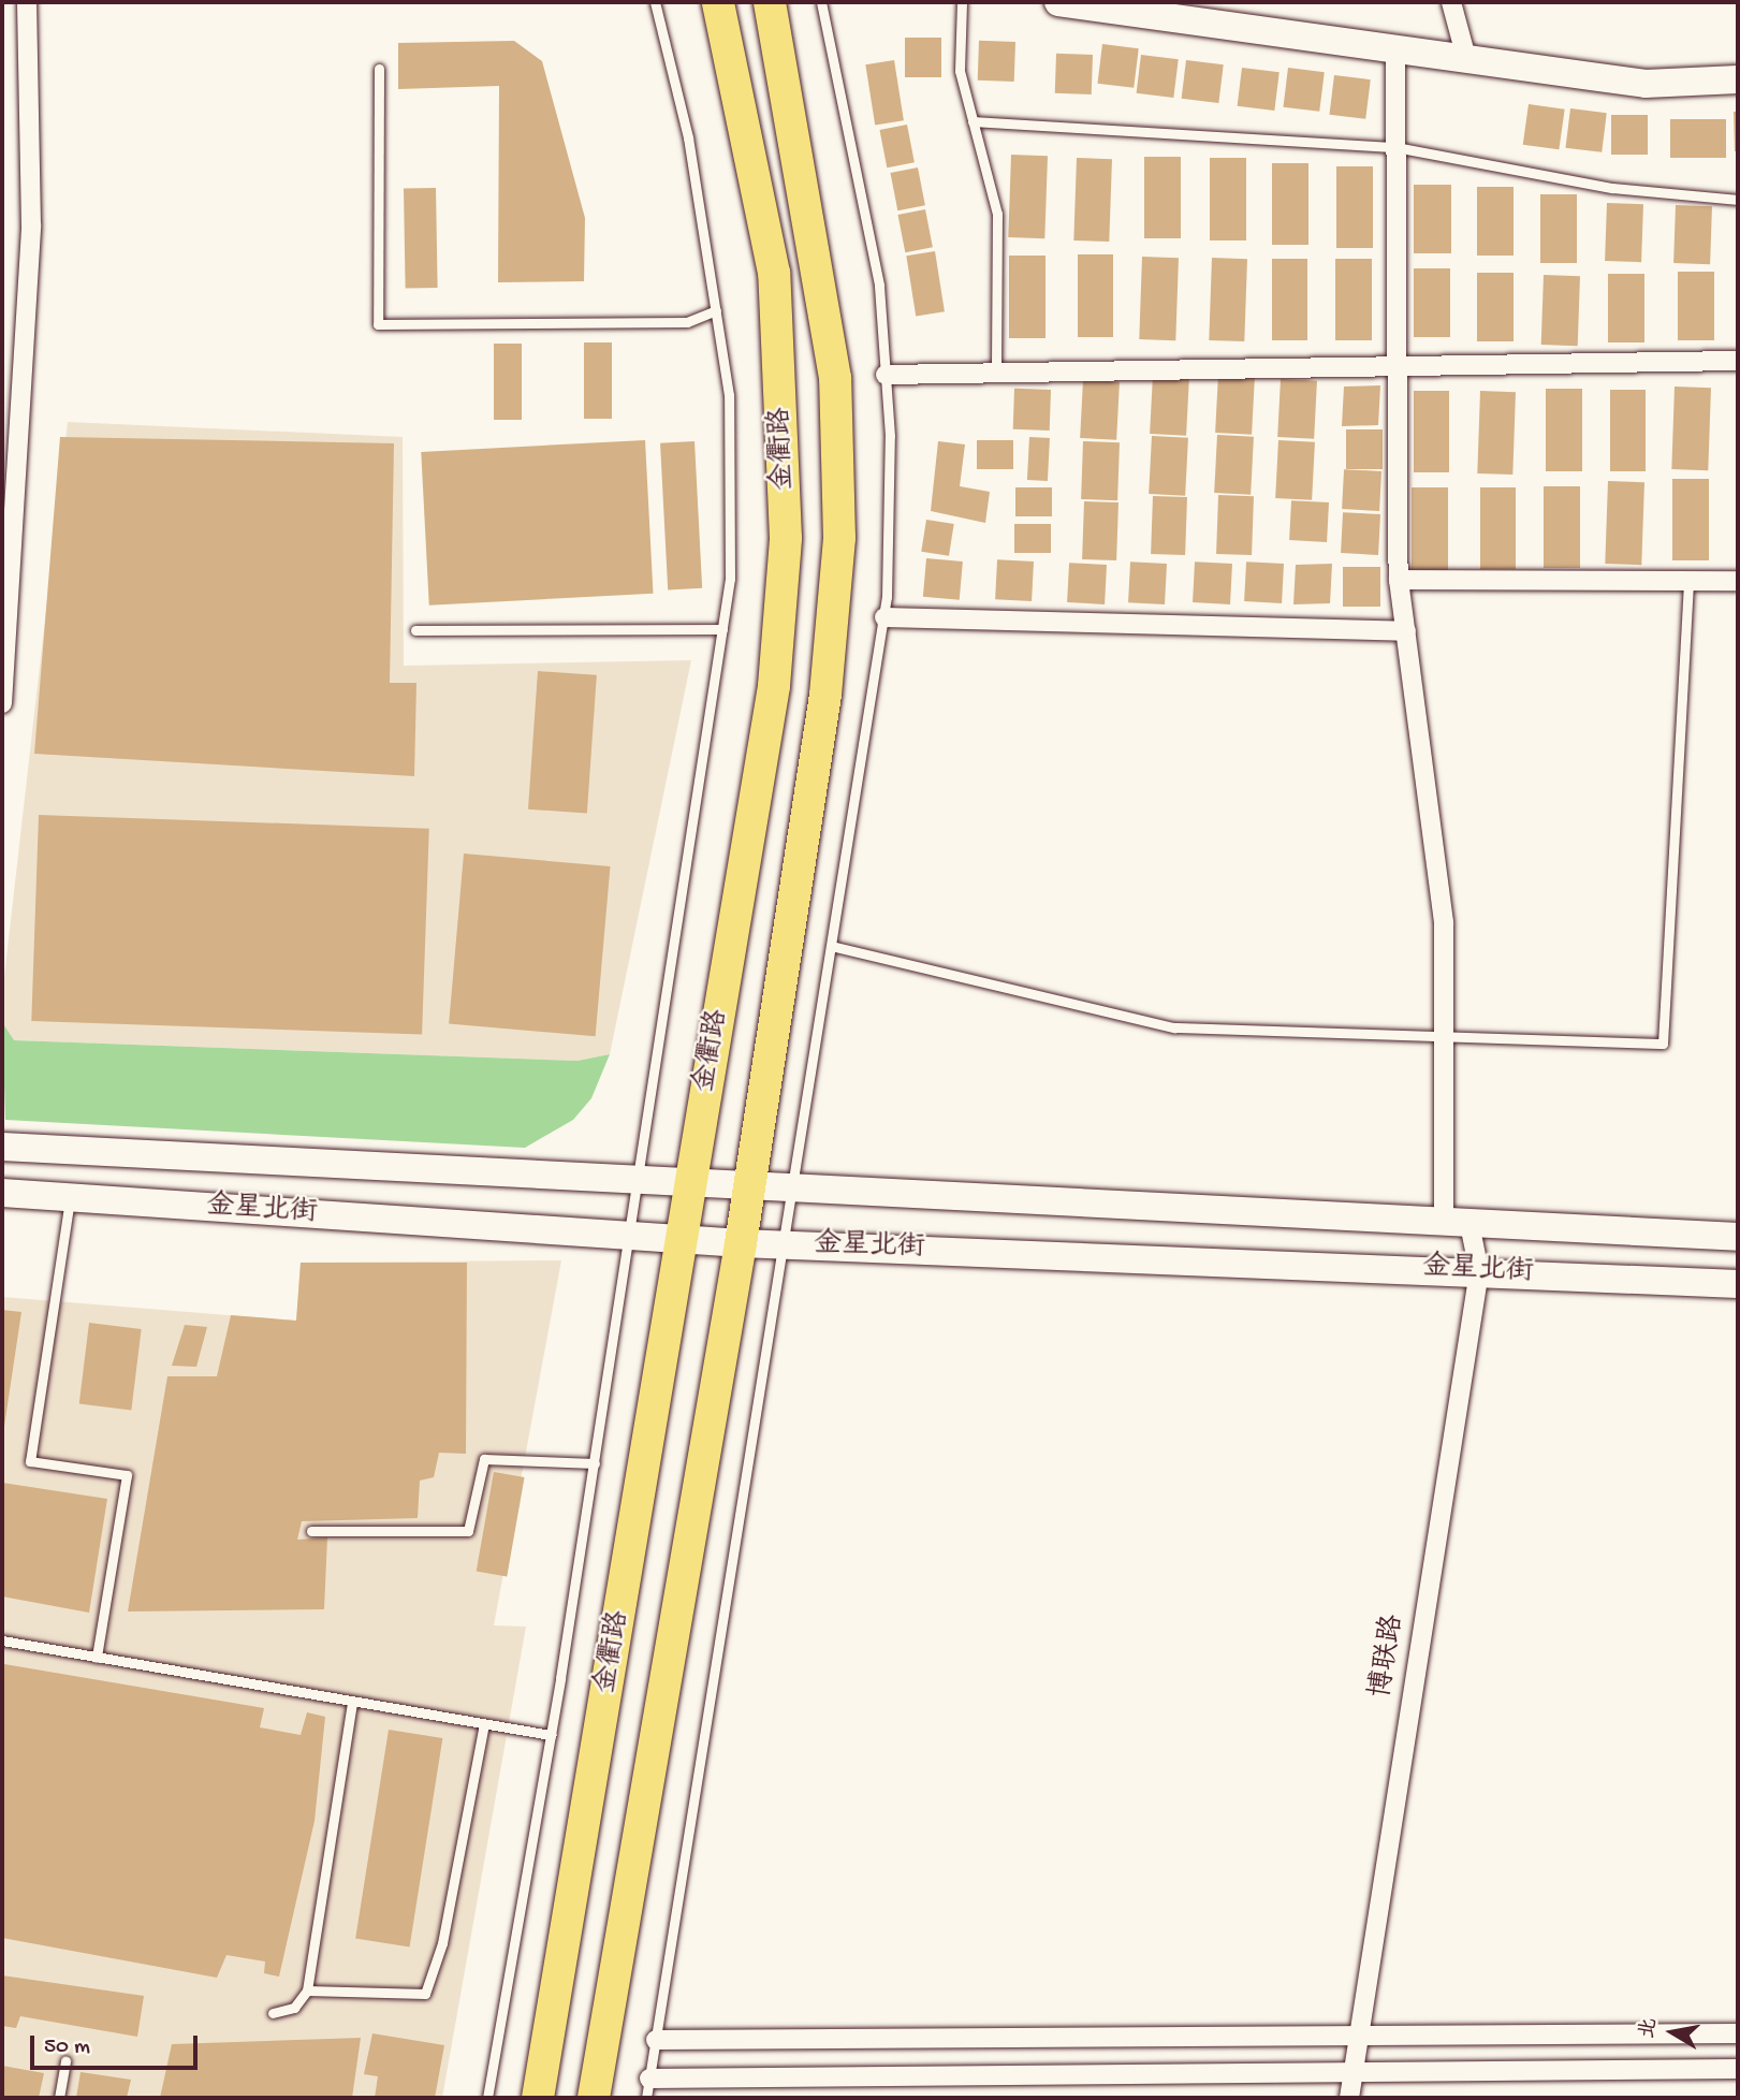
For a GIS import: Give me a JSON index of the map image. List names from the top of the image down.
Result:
{
  "streets": {
    "main road": ["金衢路", "金星北街"],
    "street": ["博联路"]
  },
  "crossings": [
    ["金衢路", "金星北街"],
    ["金星北街", "博联路"]
  ],
  "scale_bar": "50 m",
  "north": "left"
}
